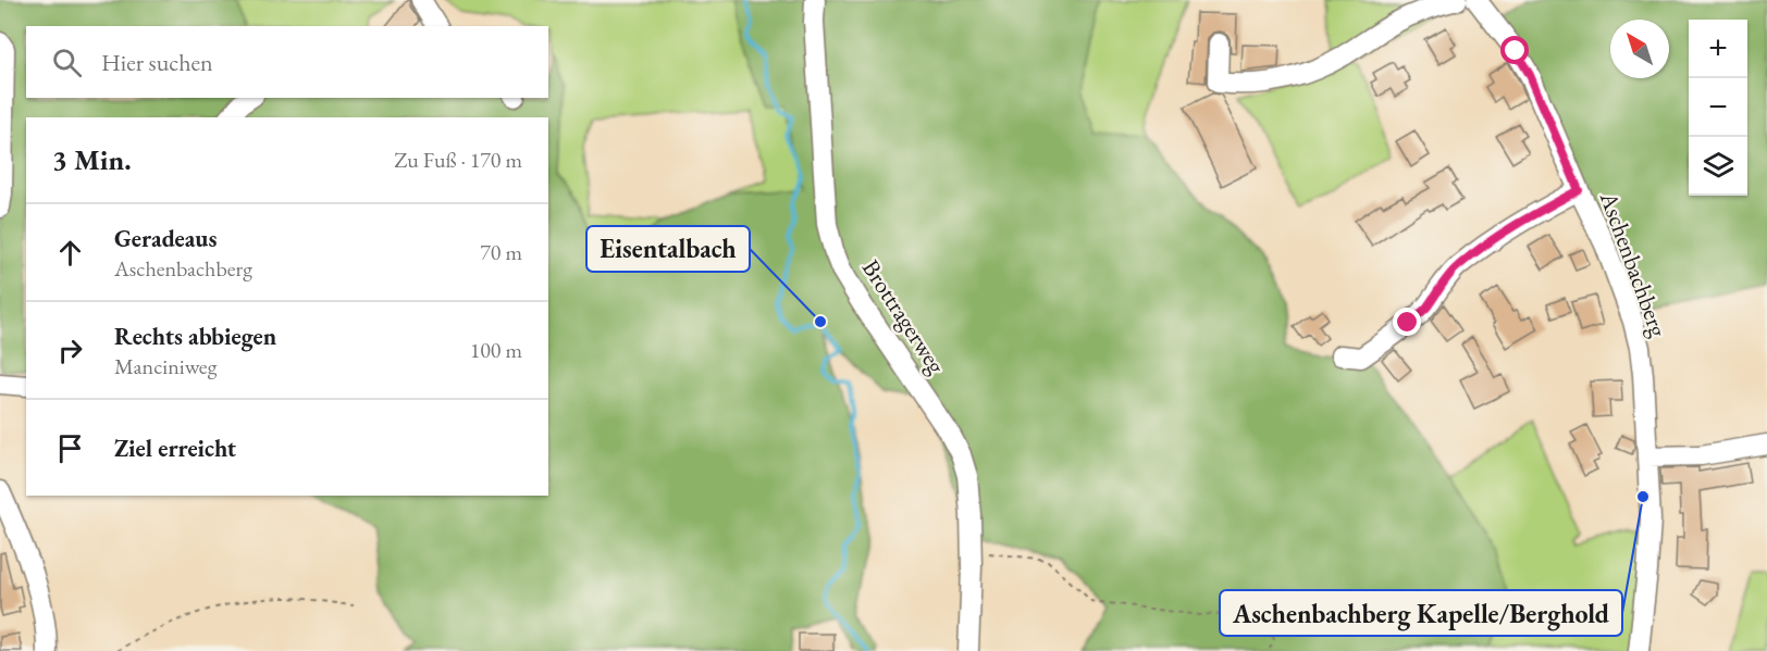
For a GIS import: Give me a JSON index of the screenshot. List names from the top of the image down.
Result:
{
  "streets": {
    "street": ["Aschenbachberg", "Brottragerweg"]
  },
  "places": ["Eisentalbach", "Aschenbachberg Kapelle/Berghold"],
  "north": "top left",
  "page": {
    "map_buttons": ["+", "−"],
    "search": "Hier suchen",
    "heading": ["3 Min.", "Zu Fuß · 170 m"],
    "list": [
      ["Geradeaus", "Aschenbachberg", "70 m"],
      ["Rechts abbiegen", "Manciniweg", "100 m"],
      "Ziel erreicht"
    ]
  }
}
